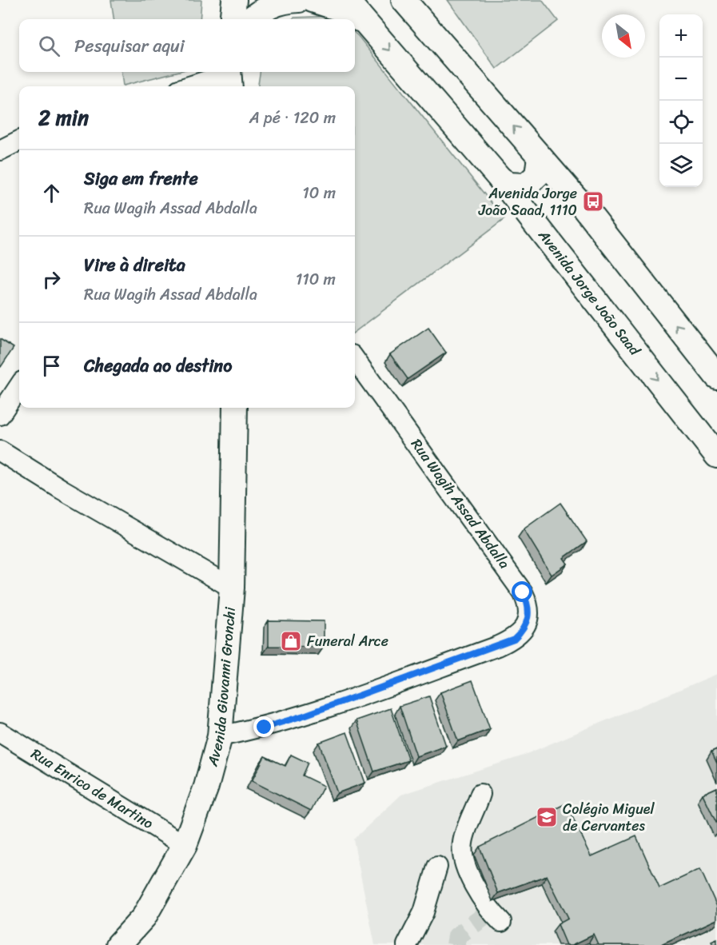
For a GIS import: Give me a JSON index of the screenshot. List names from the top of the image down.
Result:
{
  "streets": {
    "main road": ["Avenida Jorge João Saad", "Avenida Giovanni Gronchi"],
    "street": ["Rua Wagih Assad Abdalla", "Rua Enrico de Martino"]
  },
  "crossings": [
    ["Rua Wagih Assad Abdalla", "Avenida Giovanni Gronchi"],
    ["Avenida Giovanni Gronchi", "Rua Enrico de Martino"]
  ],
  "places": {
    "bus stop": ["Avenida Jorge João Saad, 1110"],
    "shop": ["Funeral Arce"],
    "school or university": ["Colégio Miguel de Cervantes"]
  },
  "north": "bottom right",
  "page": {
    "map_buttons": ["+", "−"],
    "search": "Pesquisar aqui",
    "heading": ["2 min", "A pé · 120 m"],
    "list": [
      ["Siga em frente", "Rua Wagih Assad Abdalla", "10 m"],
      ["Vire à direita", "Rua Wagih Assad Abdalla", "110 m"],
      "Chegada ao destino"
    ]
  }
}
